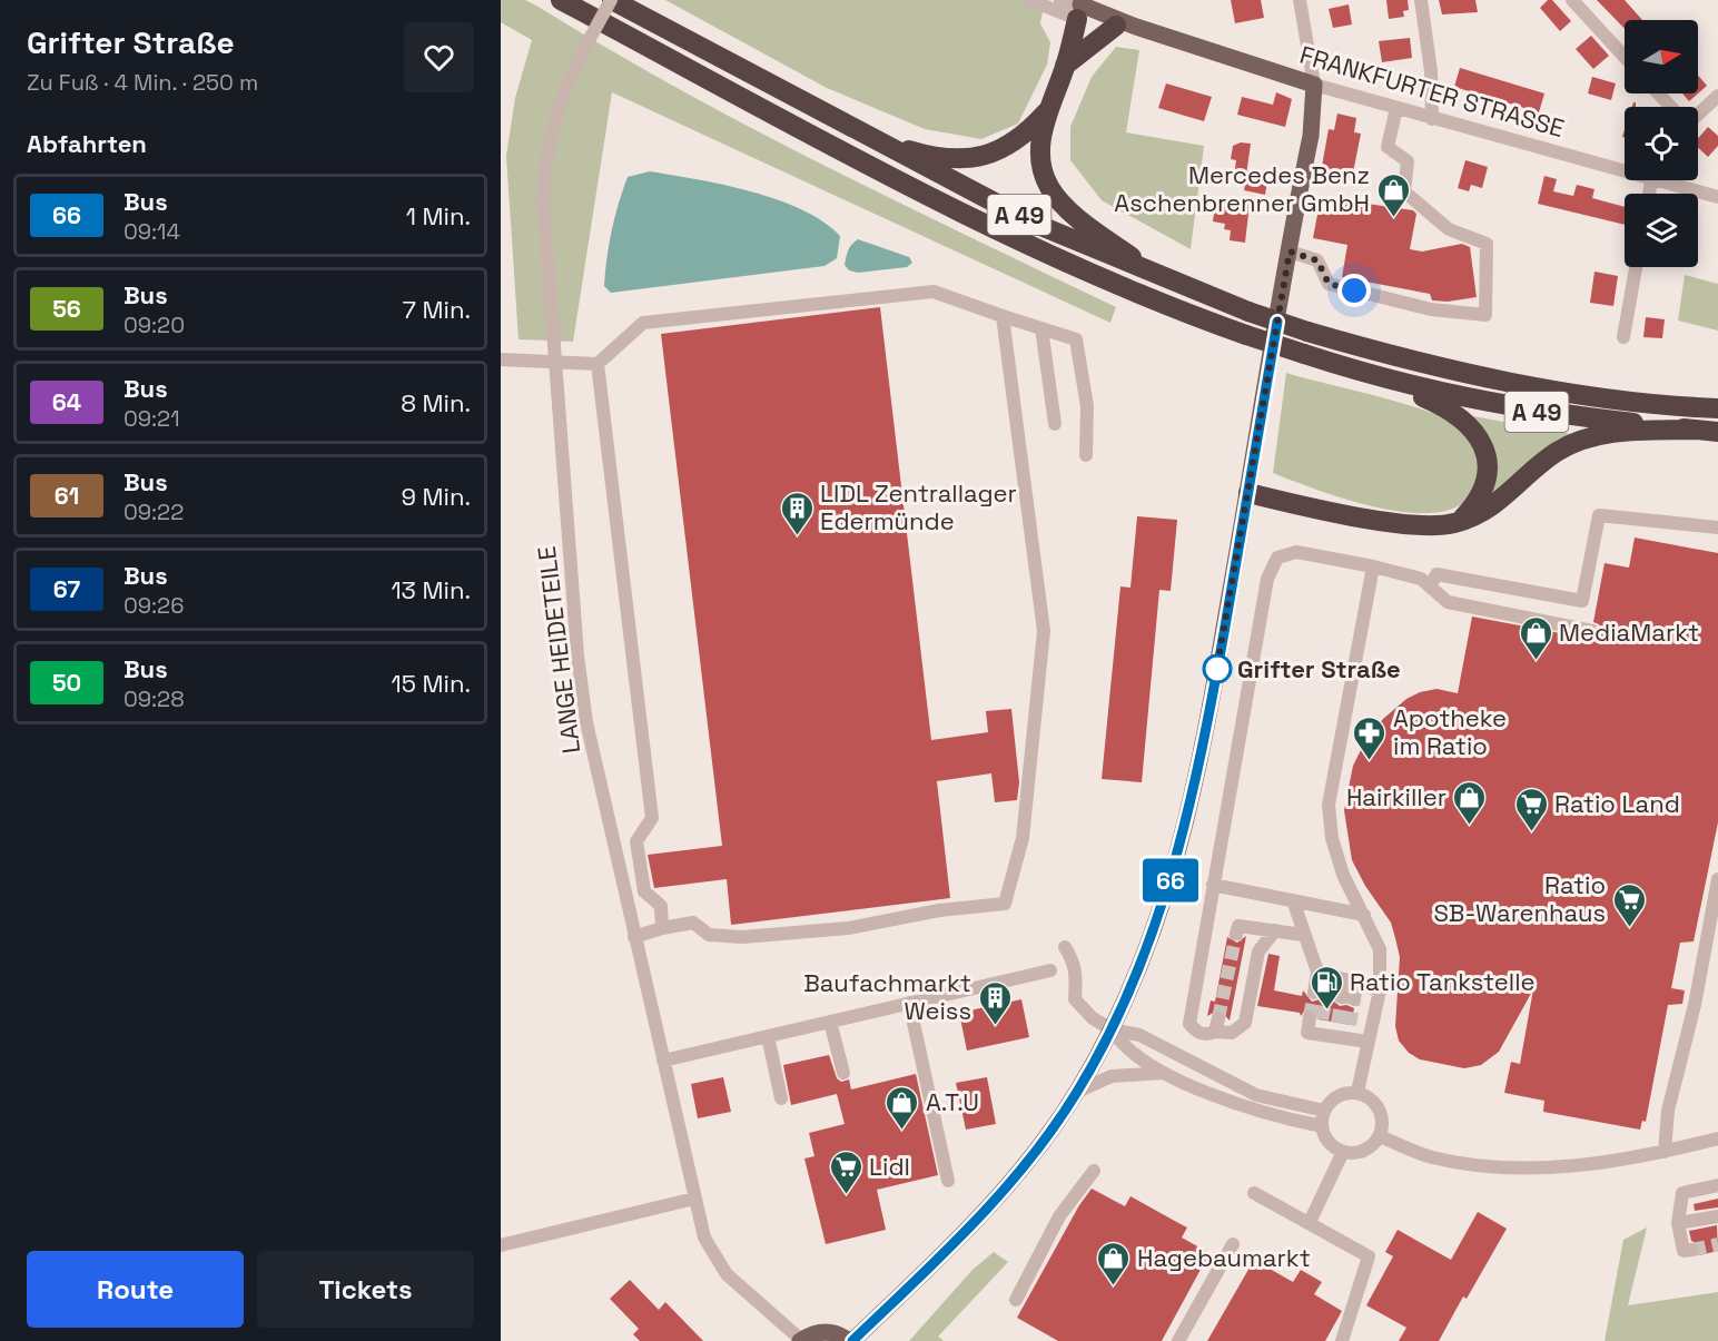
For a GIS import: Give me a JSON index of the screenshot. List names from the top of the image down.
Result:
{
  "streets": {
    "highway": ["A 49"],
    "main road": ["FRANKFURTER STRASSE"],
    "street": ["LANGE HEIDETEILE"]
  },
  "crossings": [
    ["A 49", "LANGE HEIDETEILE"]
  ],
  "places": {
    "shop": [
      "Mercedes Benz Aschenbrenner GmbH",
      "MediaMarkt",
      "Hairkiller",
      "A.T.U",
      "Hagebaumarkt"
    ],
    "building": ["LIDL Zentrallager Edermünde", "Baufachmarkt Weiss"],
    "other": ["Grifter Straße"],
    "pharmacy": ["Apotheke im Ratio"],
    "supermarket": ["Ratio Land", "Ratio SB-Warenhaus", "Lidl"],
    "fuel station": ["Ratio Tankstelle"]
  },
  "lines": ["bus line 66"],
  "north": "right",
  "page": {
    "heading": [
      ["Grifter Straße", "Zu Fuß · 4 Min. · 250 m"],
      "Abfahrten"
    ],
    "on_map": "66",
    "list": [
      {
        "mark": "66",
        "name": "Bus",
        "note": "09:14",
        "value": "1 Min."
      },
      {
        "mark": "56",
        "name": "Bus",
        "note": "09:20",
        "value": "7 Min."
      },
      {
        "mark": "64",
        "name": "Bus",
        "note": "09:21",
        "value": "8 Min."
      },
      {
        "mark": "61",
        "name": "Bus",
        "note": "09:22",
        "value": "9 Min."
      },
      {
        "mark": "67",
        "name": "Bus",
        "note": "09:26",
        "value": "13 Min."
      },
      {
        "mark": "50",
        "name": "Bus",
        "note": "09:28",
        "value": "15 Min."
      }
    ],
    "buttons": ["Route", "Tickets"]
  }
}
